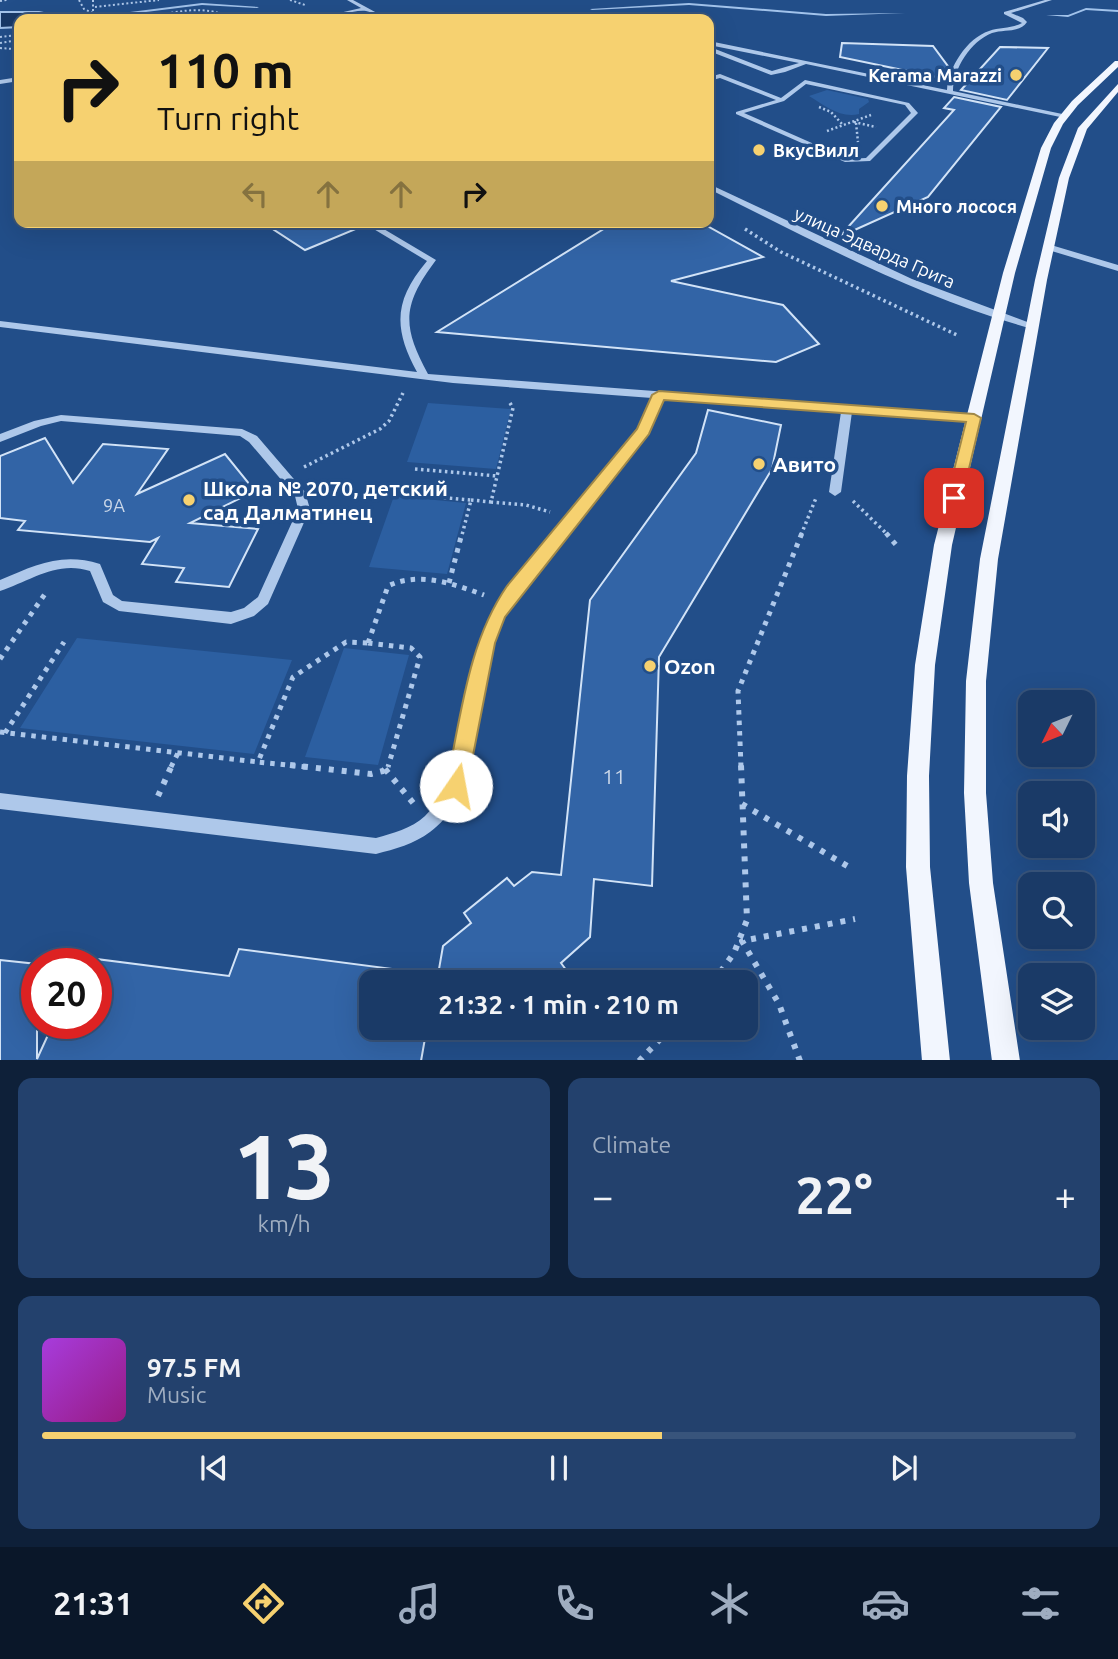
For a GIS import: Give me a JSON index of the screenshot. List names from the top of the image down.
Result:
{
  "streets": {
    "street": ["улица Эдварда Грига"]
  },
  "places": [
    "Kerama Marazzi",
    "ВкусВилл",
    "Много лосося",
    "Авито",
    "Школа № 2070, детский сад Далматинец",
    "Ozon"
  ],
  "house_numbers": ["9А", "11"],
  "north": "bottom left",
  "page": {
    "turn": ["110 m", "Turn right"],
    "limit": "20",
    "trip": "21:32 · 1 min · 210 m",
    "tile": [
      ["13", "km/h"],
      "Climate"
    ],
    "heat": ["−", "22°", "+"],
    "song": ["97.5 FM", "Music"],
    "tabs": "21:31"
  }
}
